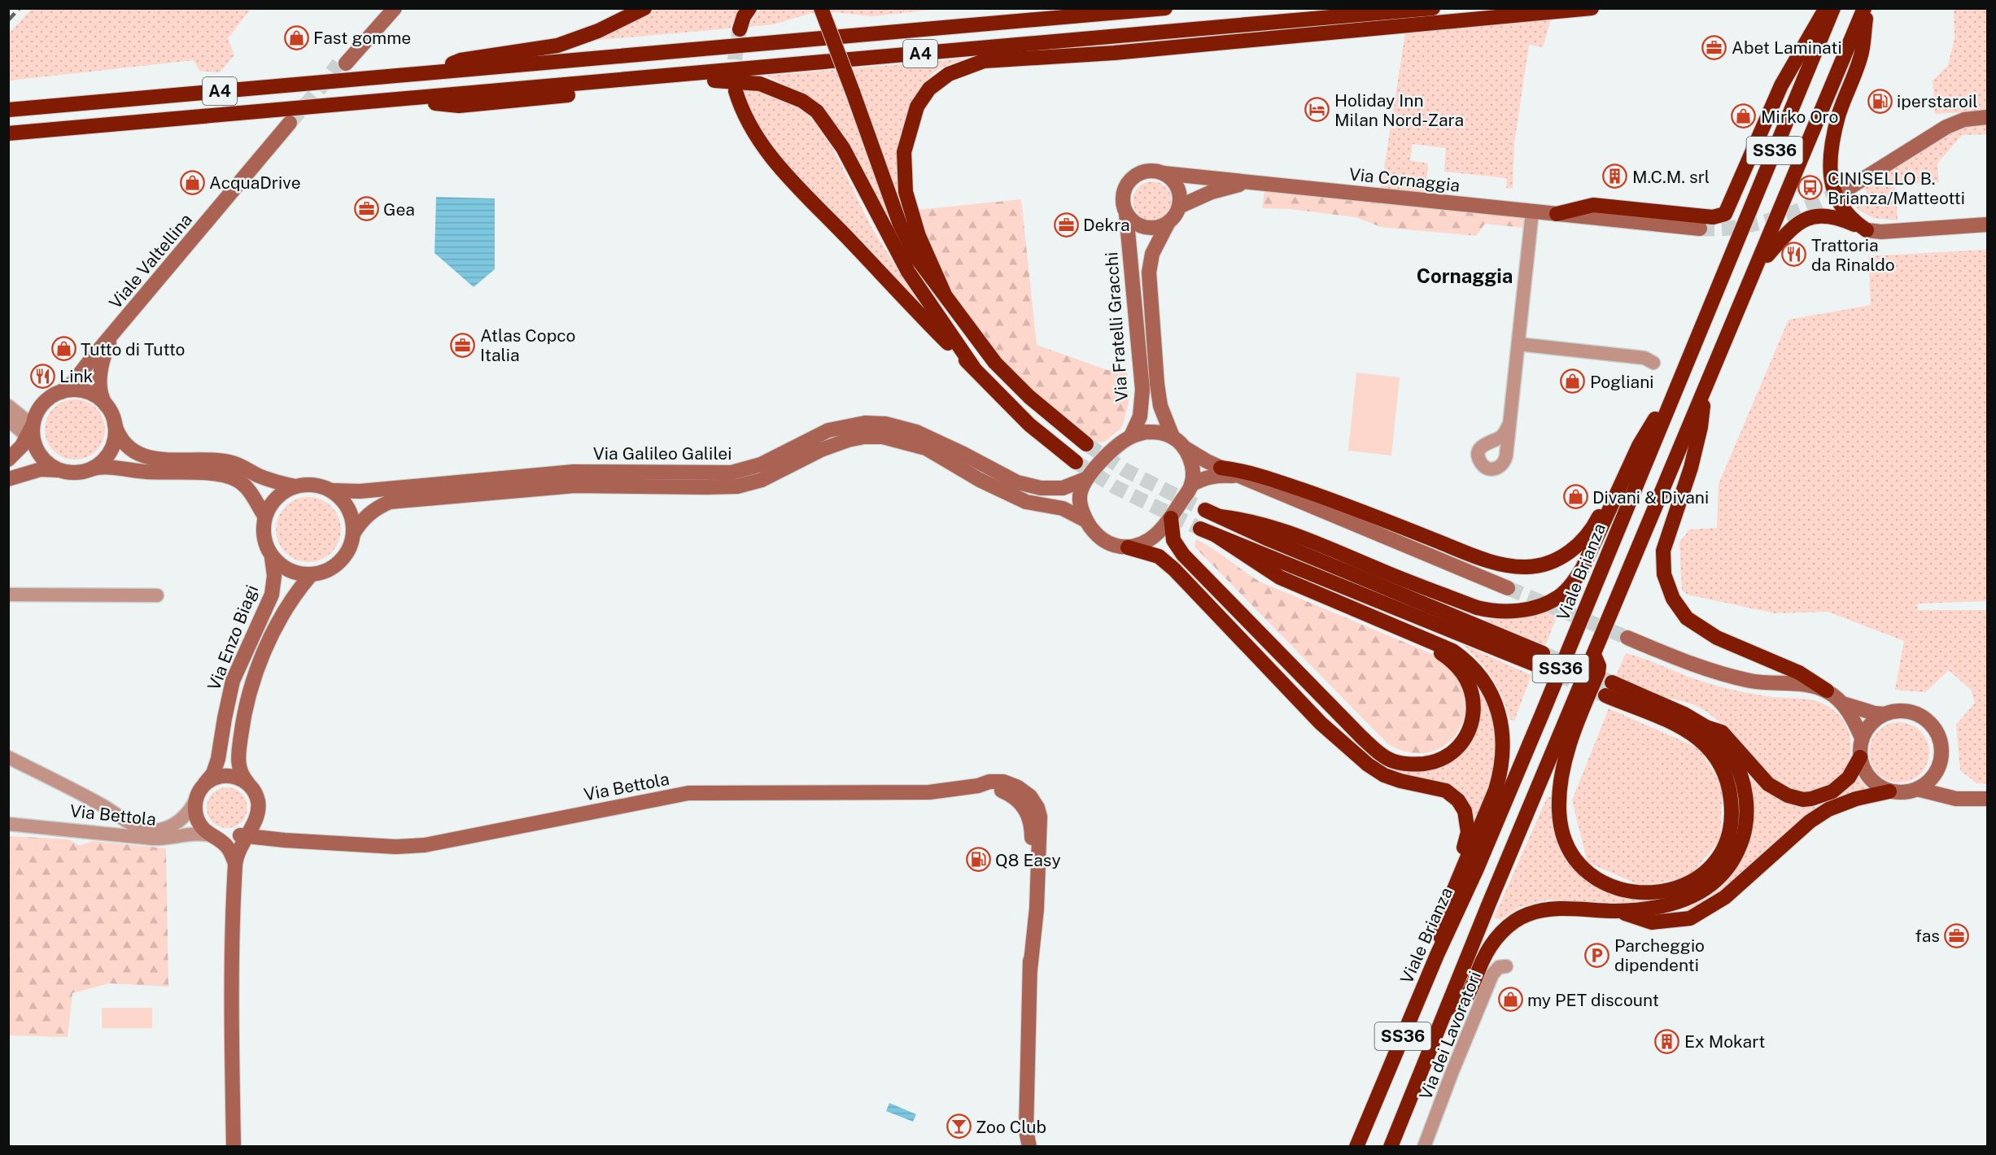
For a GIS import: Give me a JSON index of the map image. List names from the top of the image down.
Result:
{
  "streets": {
    "highway": ["A4", "SS36", "Viale Brianza"],
    "main road": [
      "Via Cornaggia",
      "Viale Valtellina",
      "Via Fratelli Gracchi",
      "Via Galileo Galilei",
      "Via Enzo Biagi",
      "Via Bettola"
    ],
    "street": ["Via dei Lavoratori"]
  },
  "crossings": [
    ["Via Cornaggia", "Via Fratelli Gracchi"],
    ["Via Fratelli Gracchi", "Via Galileo Galilei"],
    ["Via Galileo Galilei", "Via Enzo Biagi"],
    ["Via Enzo Biagi", "Via Bettola"]
  ],
  "districts": ["Cornaggia"],
  "places": {
    "shop": [
      "Fast gomme",
      "Mirko Oro",
      "AcquaDrive",
      "Tutto di Tutto",
      "Pogliani",
      "Divani & Divani",
      "my PET discount"
    ],
    "office": [
      "Abet Laminati",
      "Gea",
      "Dekra",
      "Atlas Copco Italia",
      "fas"
    ],
    "fuel station": ["iperstaroil", "Q8 Easy"],
    "hotel": ["Holiday Inn Milan Nord-Zara"],
    "building": ["M.C.M. srl", "Ex Mokart"],
    "bus stop": ["CINISELLO B. Brianza/Matteotti"],
    "restaurant": ["Trattoria da Rinaldo", "Link"],
    "parking": ["Parcheggio dipendenti"],
    "bar": ["Zoo Club"]
  }
}
